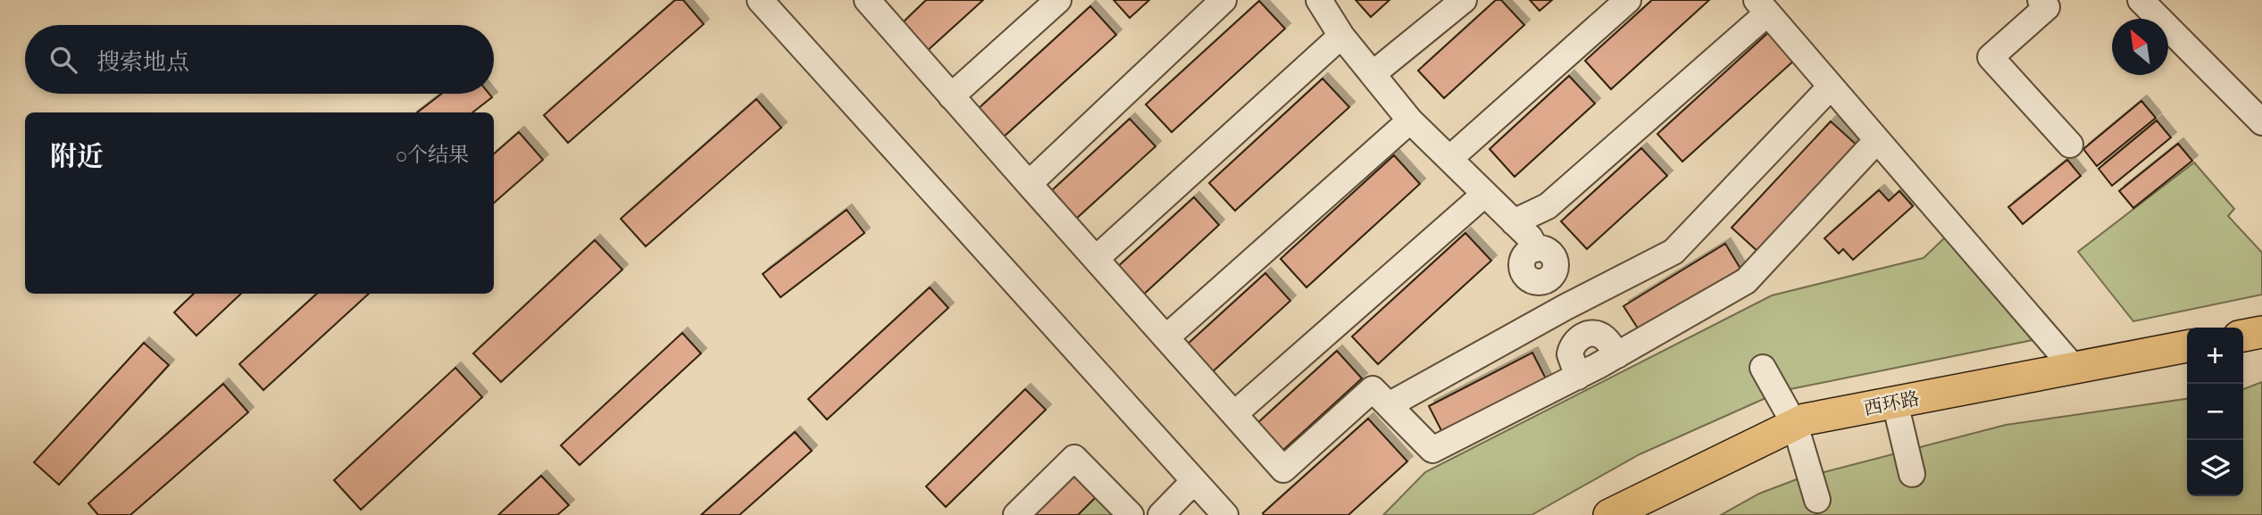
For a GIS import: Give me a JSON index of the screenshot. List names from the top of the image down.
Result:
{
  "streets": {
    "main road": ["西环路"]
  },
  "north": "top left",
  "page": {
    "search": "搜索地点",
    "heading": ["附近", "0个结果"],
    "map_buttons": ["+", "−"]
  }
}
